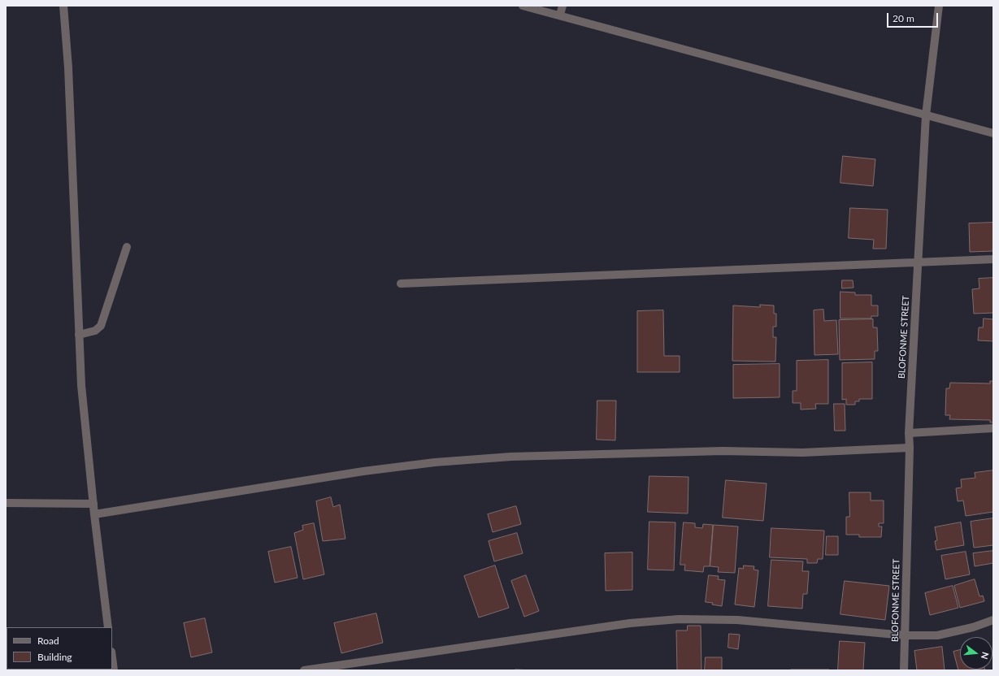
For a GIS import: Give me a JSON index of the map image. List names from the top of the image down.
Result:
{
  "streets": {
    "street": ["BLOFONME STREET"]
  },
  "legend": ["Road", "Building"],
  "scale_bar": "20 m",
  "north": "right"
}
